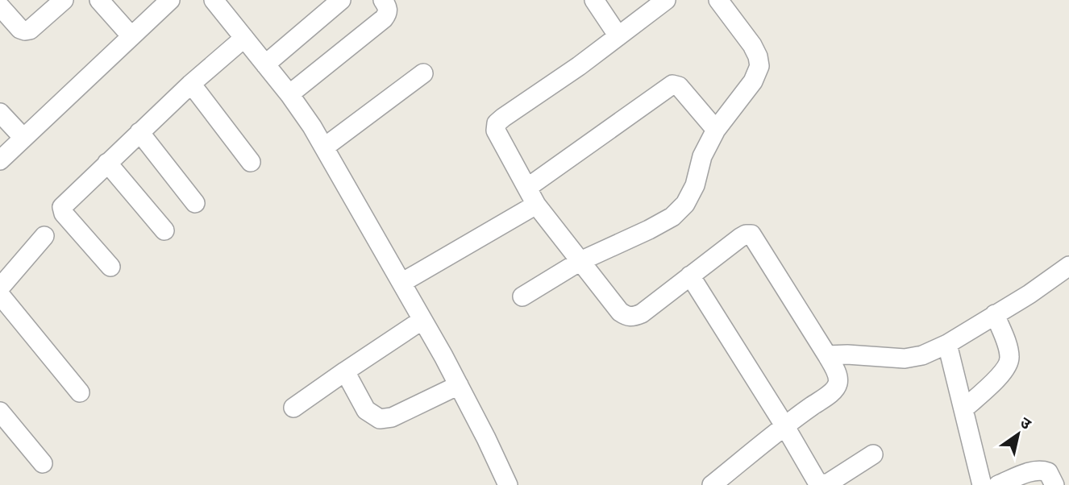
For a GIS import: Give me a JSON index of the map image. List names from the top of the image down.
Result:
{
  "north": "top right"
}
